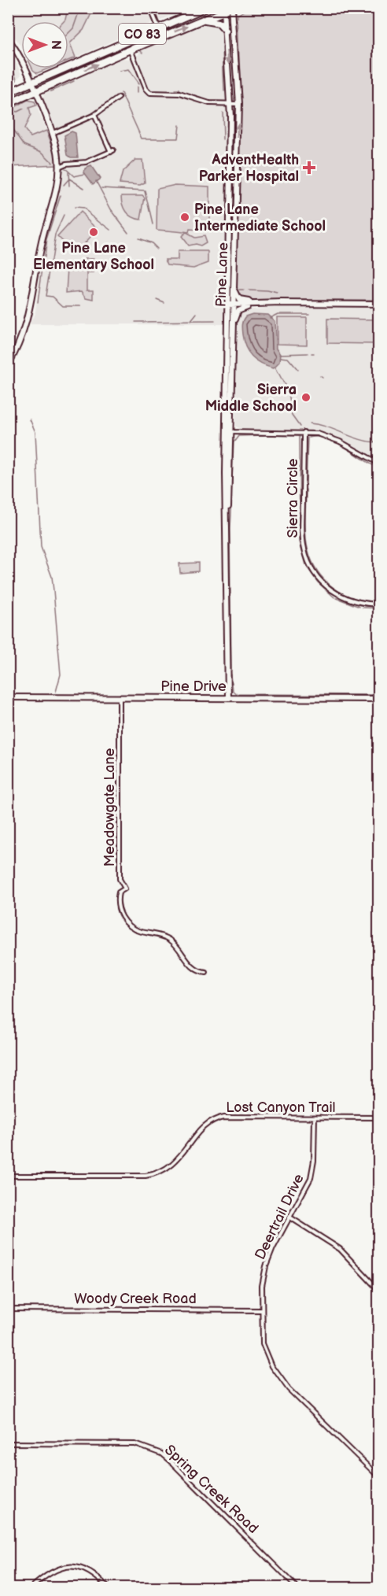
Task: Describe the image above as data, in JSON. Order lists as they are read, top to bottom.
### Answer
{
  "streets": {
    "highway": ["CO 83"],
    "main road": ["Pine Lane", "Pine Drive"],
    "street": [
      "Sierra Circle",
      "Meadowgate Lane",
      "Lost Canyon Trail",
      "Deertrail Drive",
      "Woody Creek Road",
      "Spring Creek Road"
    ]
  },
  "crossings": [
    ["CO 83", "Pine Lane"],
    ["Pine Lane", "Pine Drive"],
    ["Pine Drive", "Meadowgate Lane"],
    ["Lost Canyon Trail", "Deertrail Drive"],
    ["Deertrail Drive", "Woody Creek Road"]
  ],
  "places": {
    "health": ["AdventHealth Parker Hospital"],
    "other": ["Pine Lane Intermediate School", "Pine Lane Elementary School", "Sierra Middle School"]
  },
  "north": "right"
}
